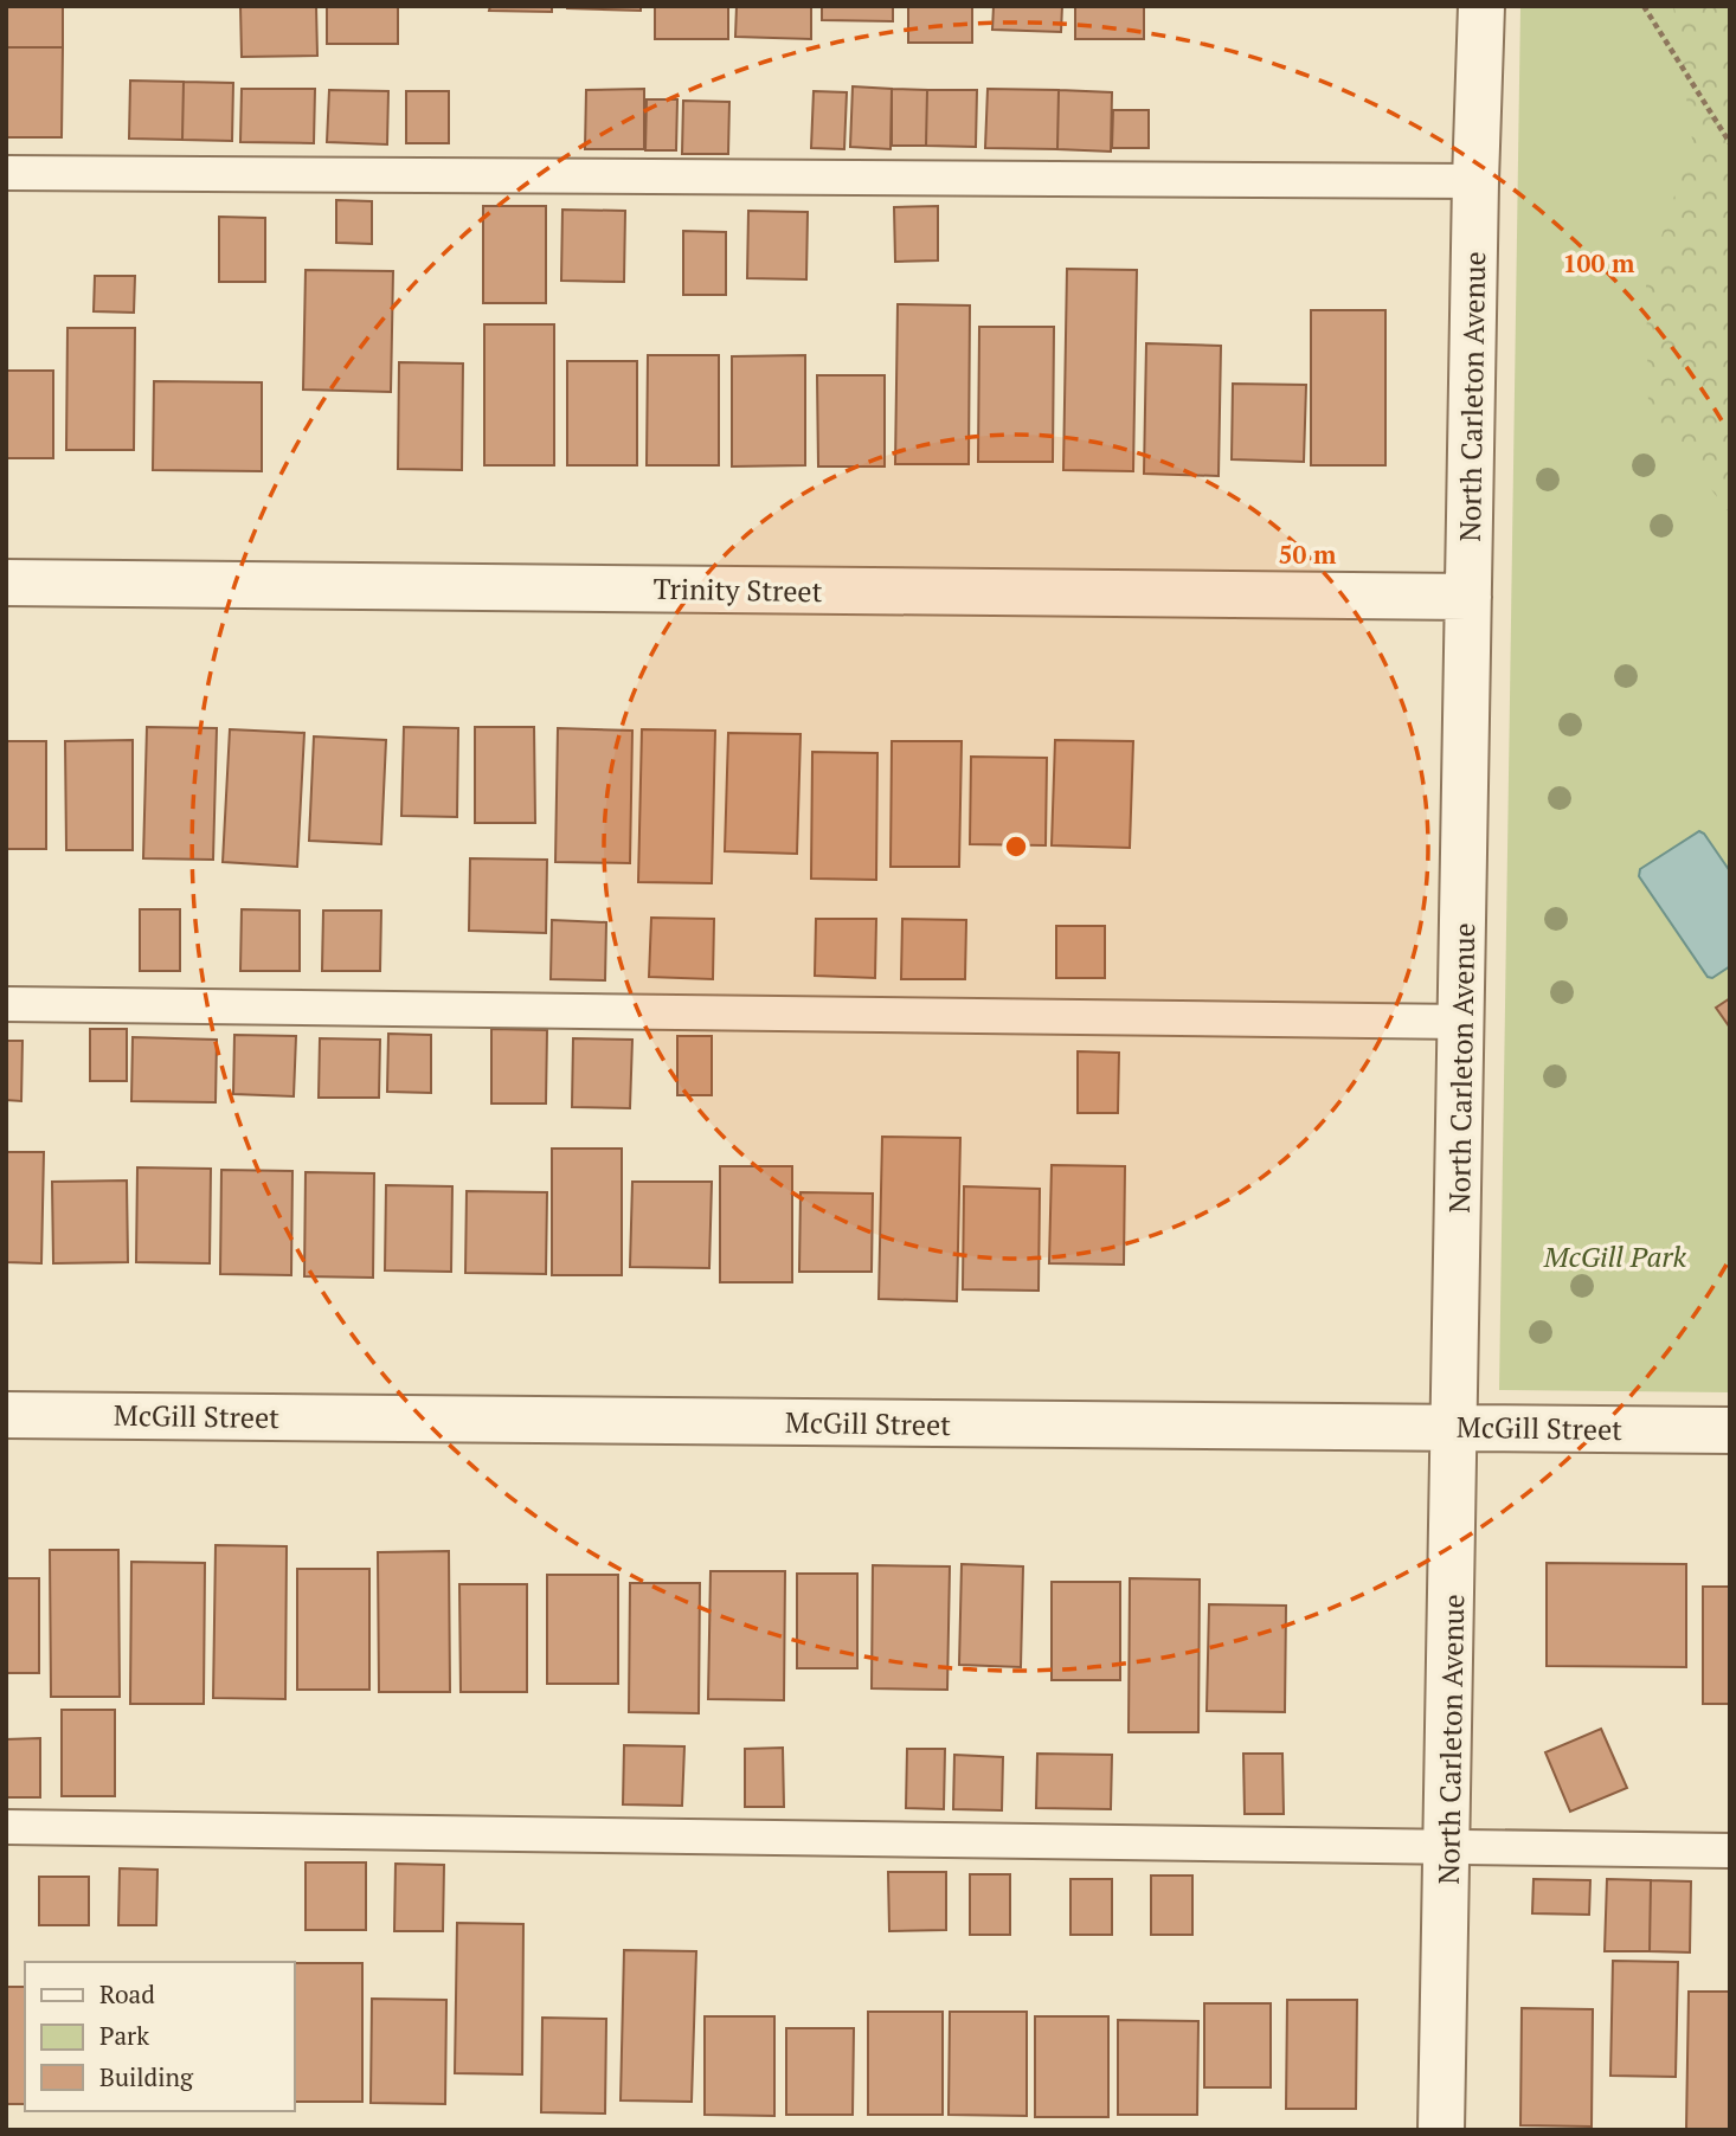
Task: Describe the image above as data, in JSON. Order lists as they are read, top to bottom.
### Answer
{
  "streets": {
    "street": ["North Carleton Avenue", "Trinity Street", "McGill Street"]
  },
  "crossings": [
    ["North Carleton Avenue", "Trinity Street"],
    ["North Carleton Avenue", "McGill Street"]
  ],
  "parks": ["McGill Park"],
  "legend": ["Road", "Park", "Building"],
  "rings": ["100 m", "50 m"]
}
